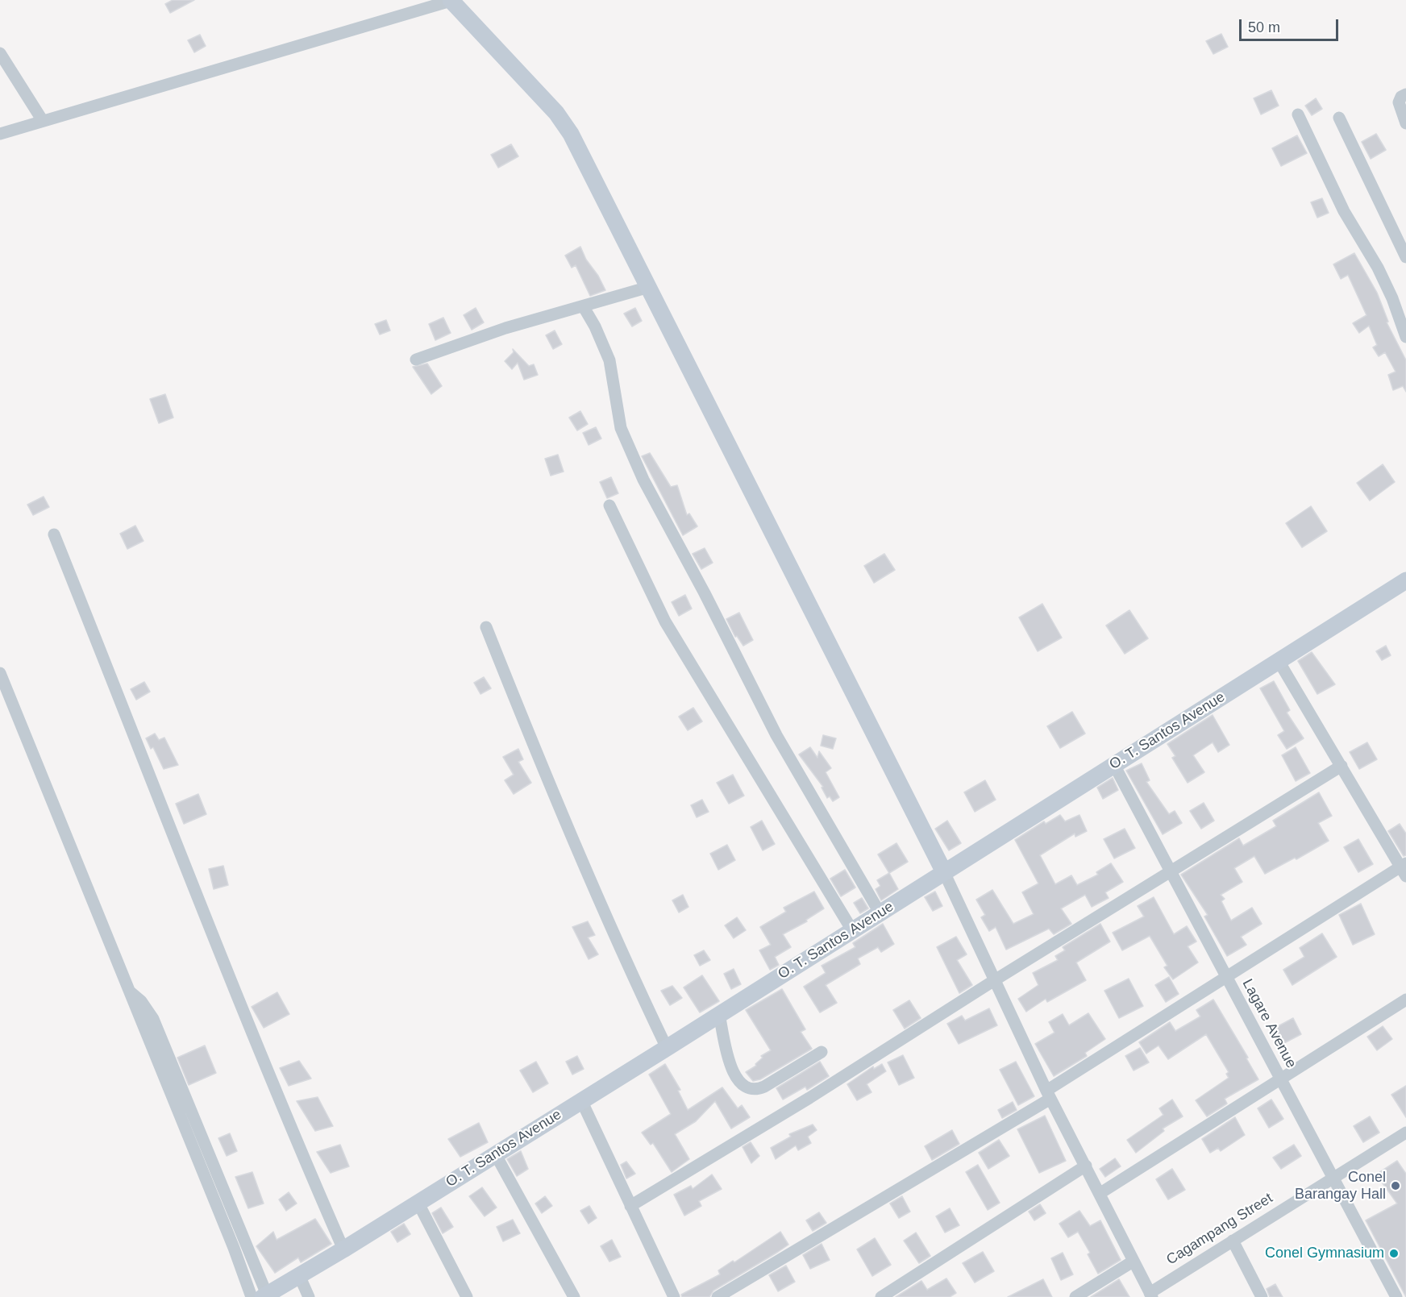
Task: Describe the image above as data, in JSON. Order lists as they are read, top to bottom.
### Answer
{
  "streets": {
    "street": ["O. T. Santos Avenue", "Lagare Avenue", "Cagampang Street"]
  },
  "crossings": [
    ["O. T. Santos Avenue", "Lagare Avenue"],
    ["Lagare Avenue", "Cagampang Street"]
  ],
  "places": ["Conel Barangay Hall", "Conel Gymnasium"],
  "scale_bar": "50 m"
}
